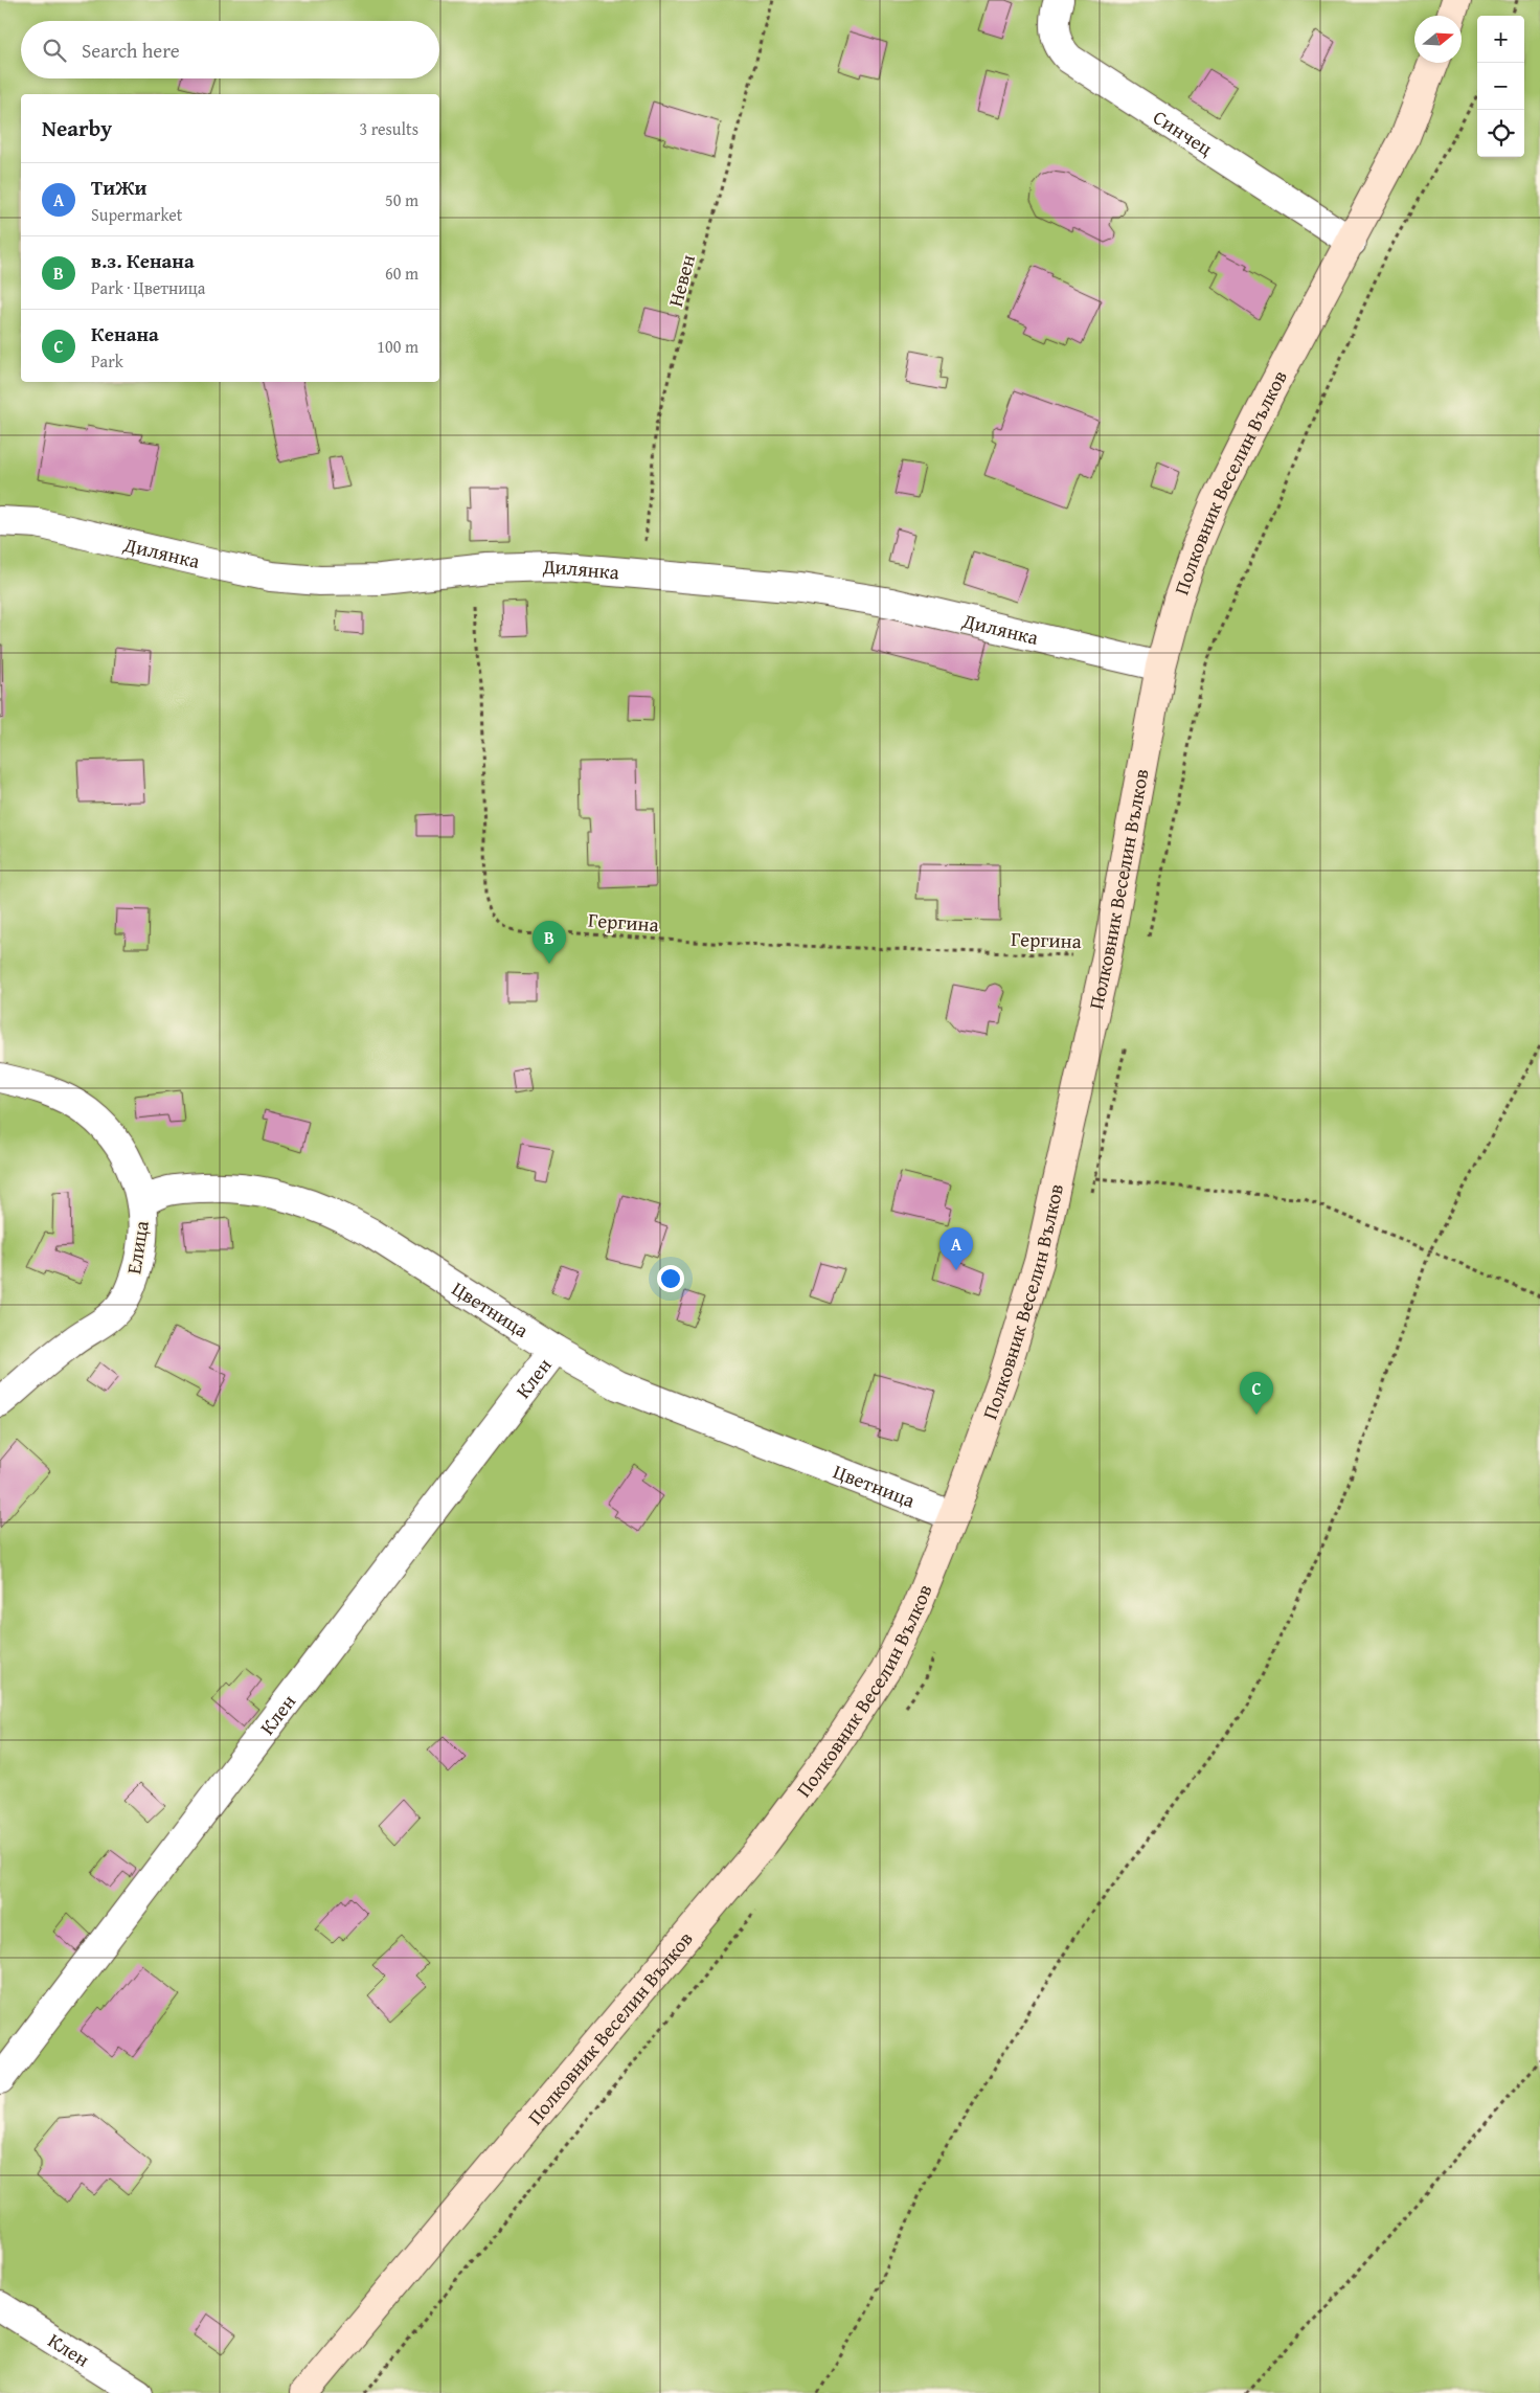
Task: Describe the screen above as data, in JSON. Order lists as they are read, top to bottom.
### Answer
{
  "streets": {
    "main road": ["Полковник Веселин Вълков"],
    "street": [
      "Синчец",
      "Дилянка",
      "Елица",
      "Цветница",
      "Клен"
    ],
    "path": ["Невен", "Гергина"]
  },
  "crossings": [
    ["Синчец", "Полковник Веселин Вълков"],
    ["Невен", "Дилянка"],
    ["Полковник Веселин Вълков", "Дилянка"],
    ["Полковник Веселин Вълков", "Гергина"],
    ["Полковник Веселин Вълков", "Цветница"],
    ["Дилянка", "Гергина"],
    ["Елица", "Цветница"],
    ["Цветница", "Клен"]
  ],
  "north": "right",
  "page": {
    "map_buttons": ["+", "−"],
    "search": "Search here",
    "heading": ["Nearby", "3 results"],
    "list": [
      {
        "mark": "A",
        "name": "ТиЖи",
        "note": "Supermarket",
        "value": "50 m"
      },
      {
        "mark": "B",
        "name": "в.з. Кенана",
        "note": "Park · Цветница",
        "value": "60 m"
      },
      {
        "mark": "C",
        "name": "Кенана",
        "note": "Park",
        "value": "100 m"
      }
    ],
    "pins": ["B", "A", "C"]
  }
}
